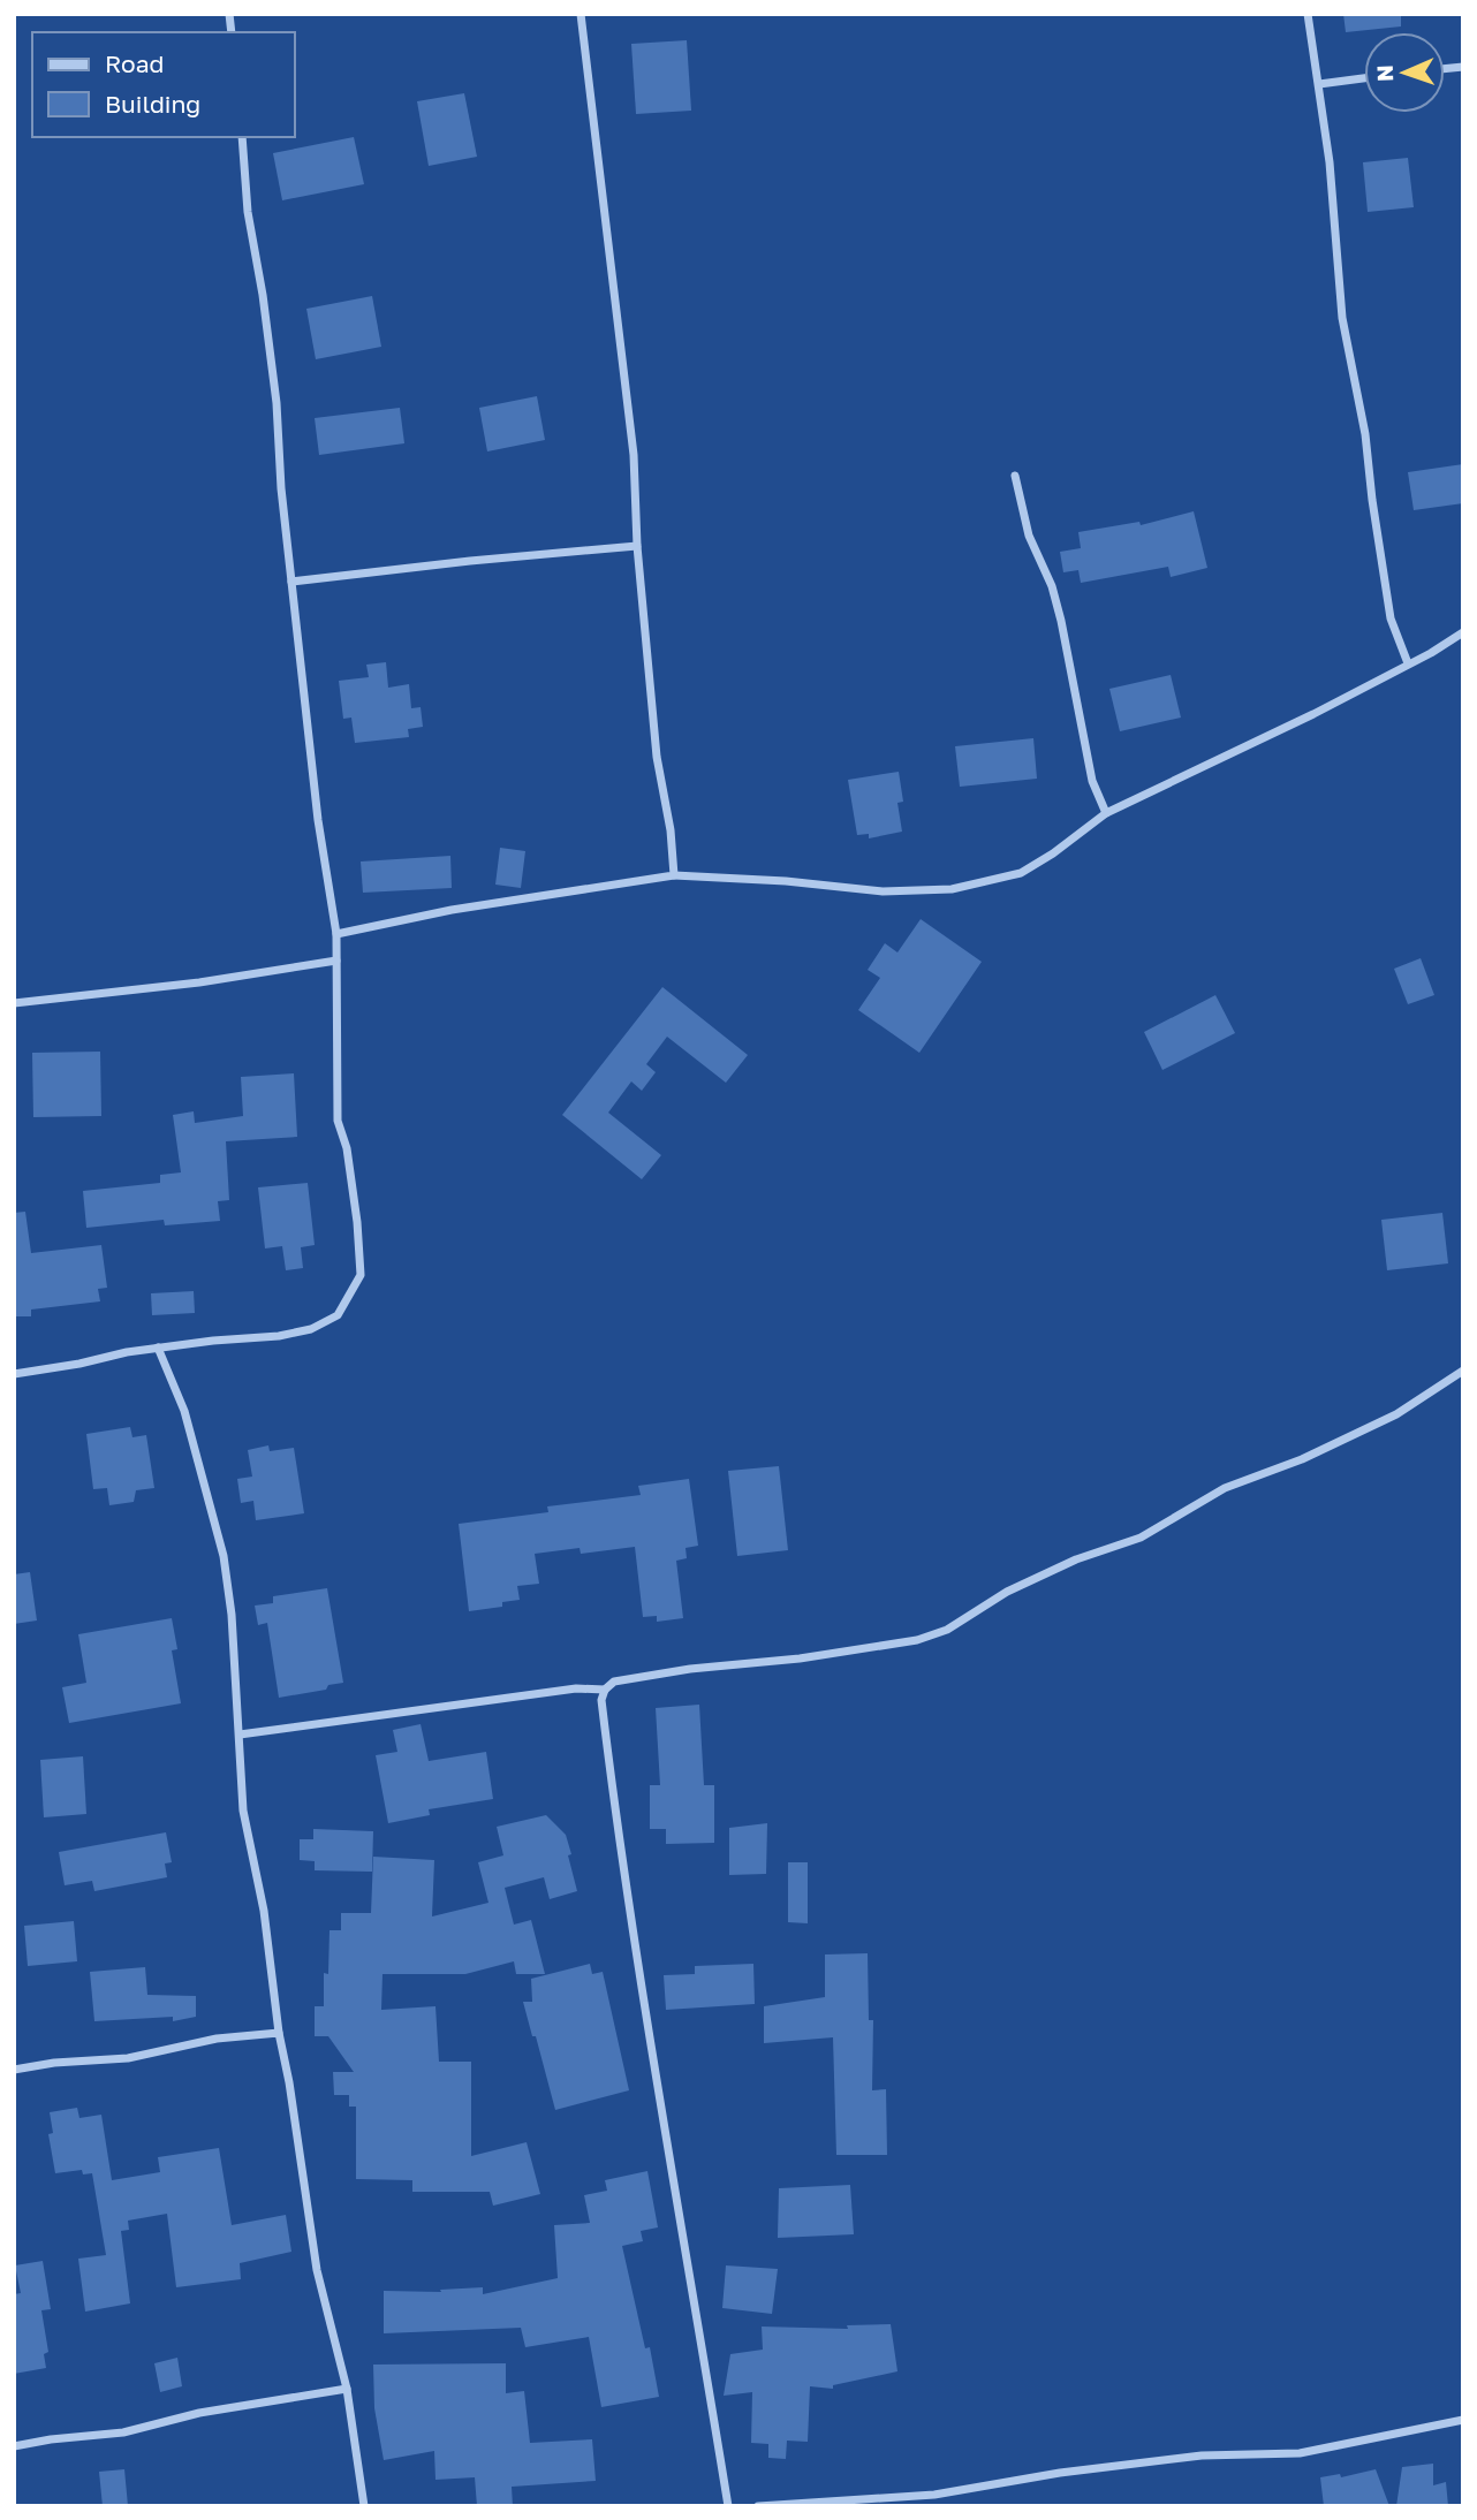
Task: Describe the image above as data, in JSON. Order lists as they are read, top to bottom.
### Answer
{
  "legend": ["Road", "Building"],
  "north": "left"
}
